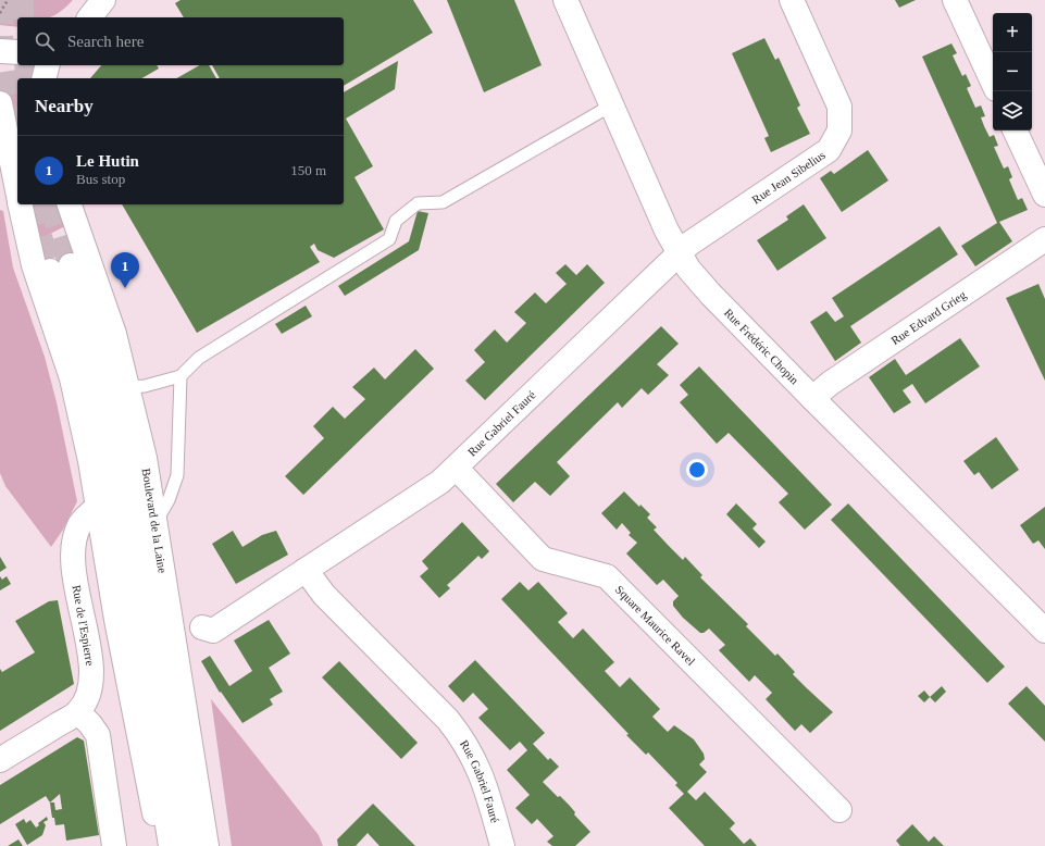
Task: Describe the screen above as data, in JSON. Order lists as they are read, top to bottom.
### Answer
{
  "streets": {
    "street": [
      "Rue Jean Sibelius",
      "Rue Edvard Grieg",
      "Rue Frédéric Chopin",
      "Rue Gabriel Fauré",
      "Boulevard de la Laine",
      "Rue de l'Espierre",
      "Square Maurice Ravel"
    ]
  },
  "crossings": [
    ["Rue Jean Sibelius", "Rue Frédéric Chopin"],
    ["Rue Jean Sibelius", "Rue Gabriel Fauré"],
    ["Rue Edvard Grieg", "Rue Frédéric Chopin"],
    ["Rue Frédéric Chopin", "Rue Gabriel Fauré"],
    ["Rue Gabriel Fauré", "Square Maurice Ravel"]
  ],
  "page": {
    "map_buttons": ["+", "−"],
    "search": "Search here",
    "heading": "Nearby",
    "list": [
      {
        "mark": "1",
        "name": "Le Hutin",
        "note": "Bus stop",
        "value": "150 m"
      }
    ],
    "pins": "1"
  }
}
